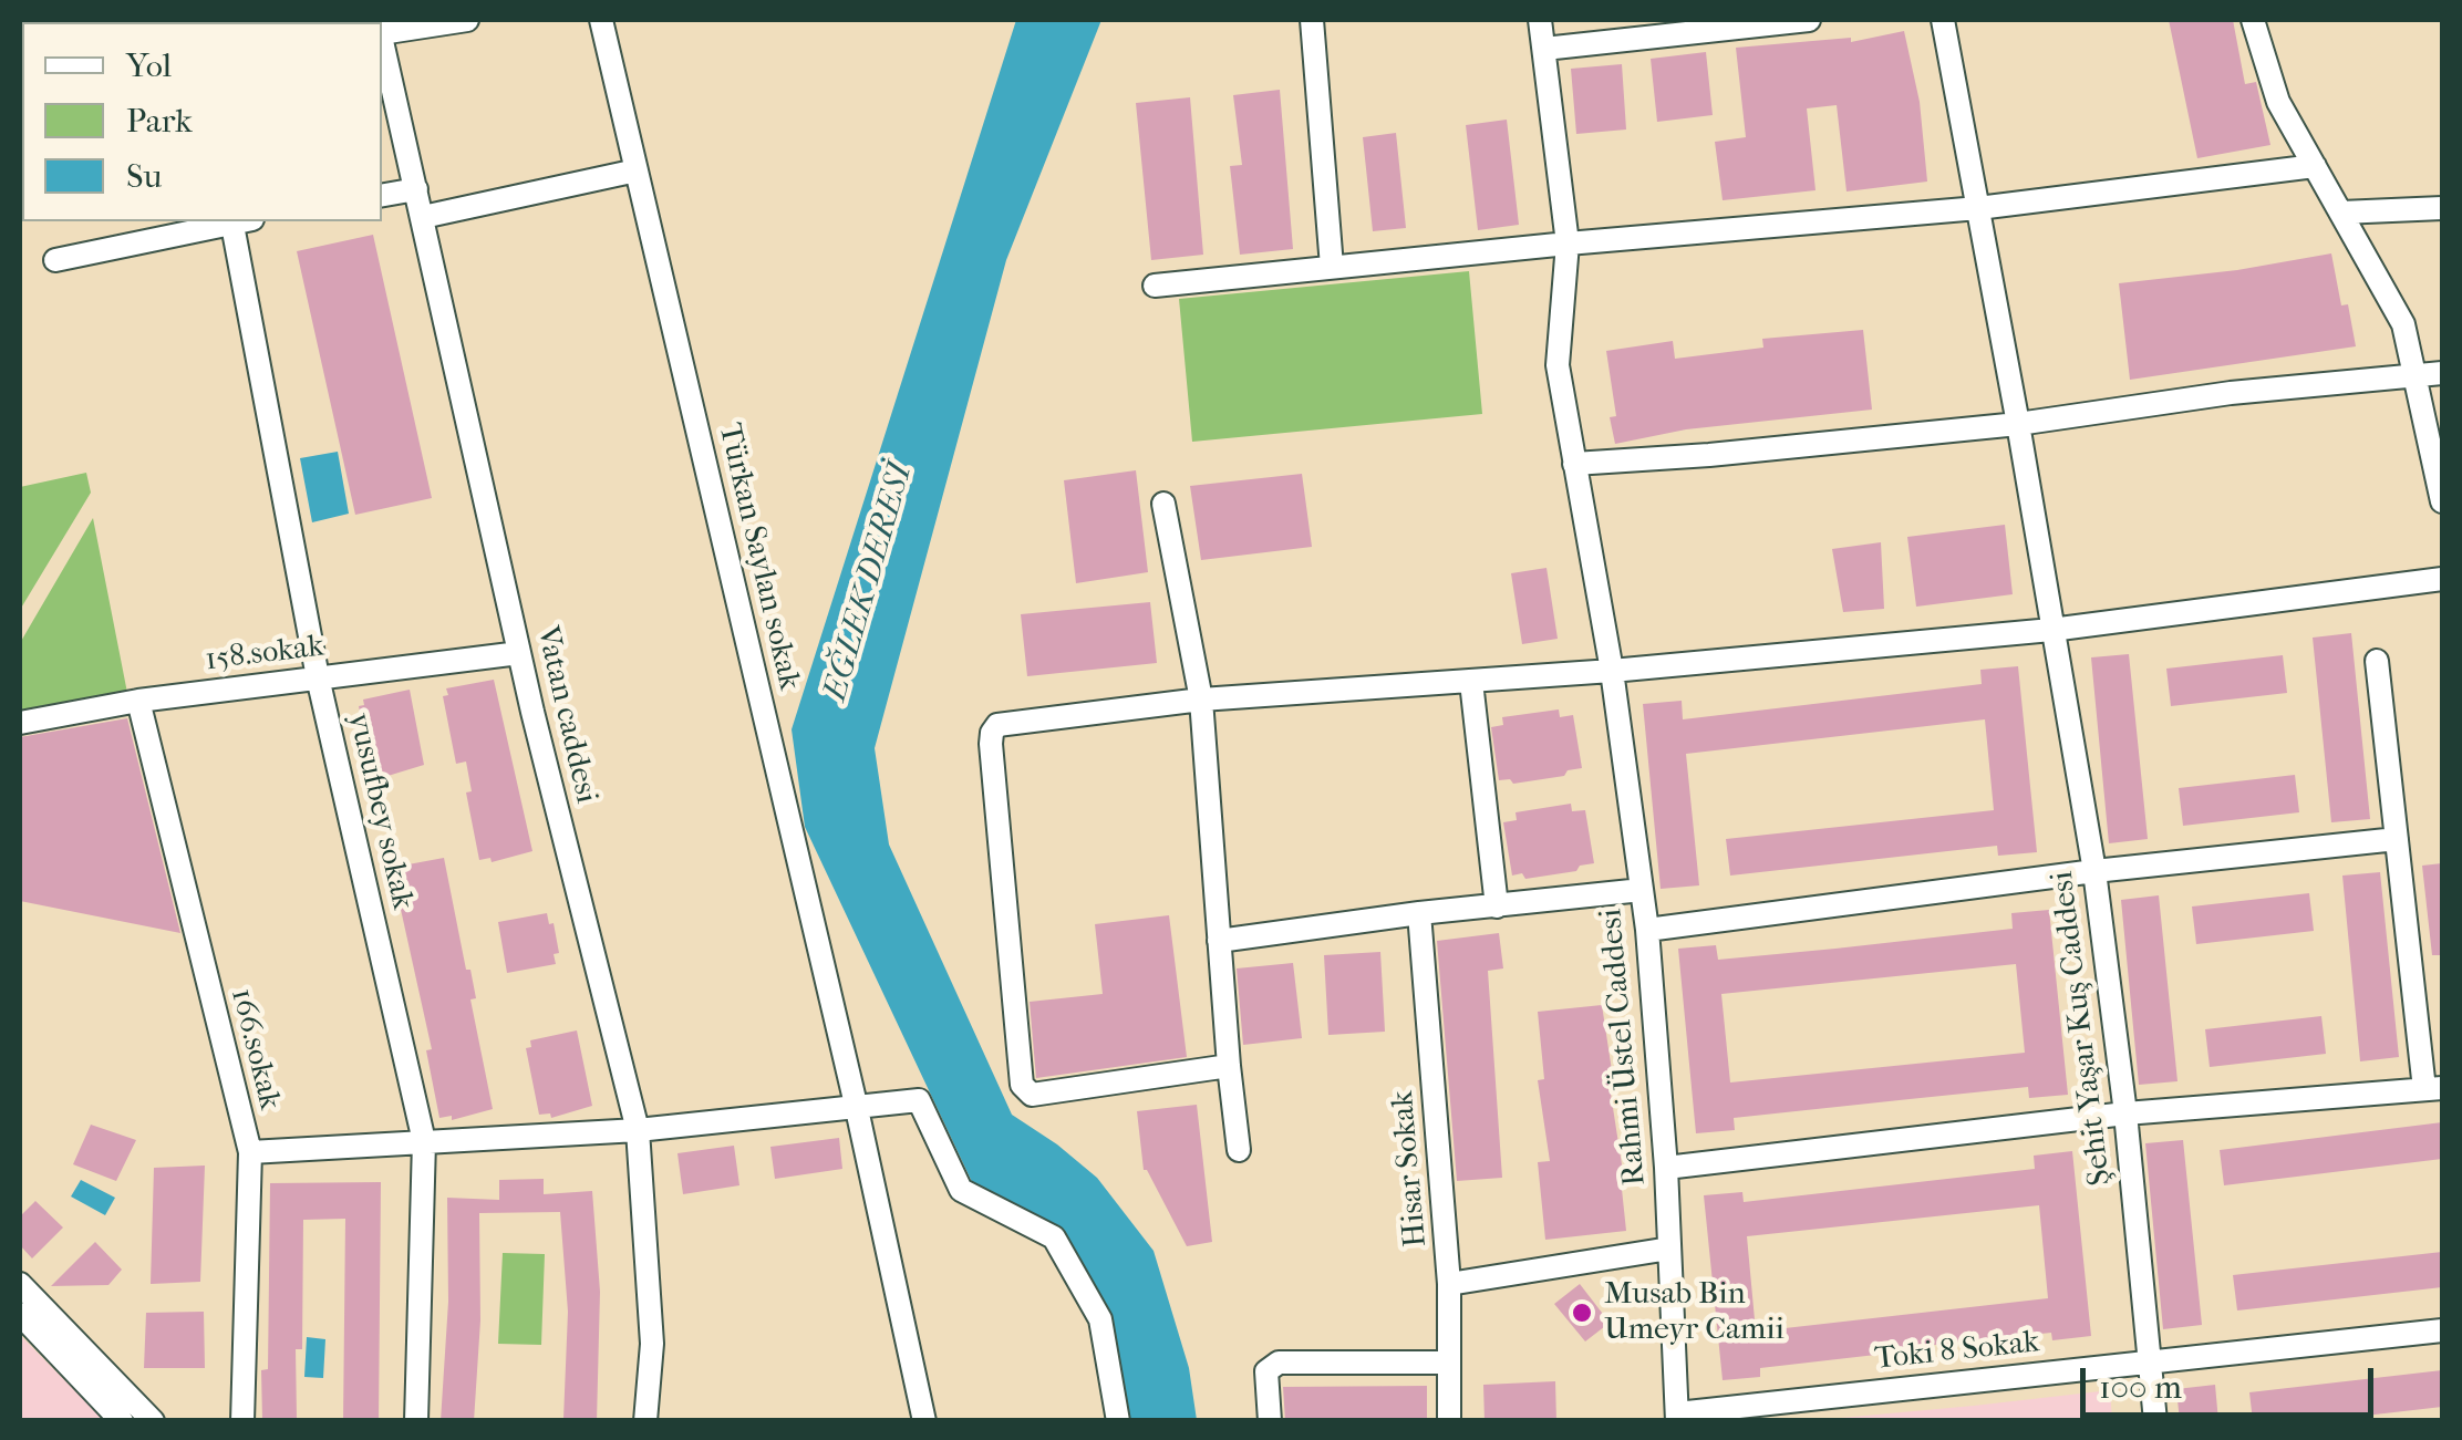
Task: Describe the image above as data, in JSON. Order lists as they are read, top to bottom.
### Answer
{
  "streets": {
    "street": [
      "Türkan Saylan sokak",
      "158.sokak",
      "Vatan caddesi",
      "yusufbey sokak",
      "Şehit Yaşar Kuş Caddesi",
      "Rahmi Üstel Caddesi",
      "166.sokak",
      "Hisar Sokak",
      "Toki 8 Sokak"
    ]
  },
  "crossings": [
    ["158.sokak", "Vatan caddesi"],
    ["158.sokak", "yusufbey sokak"],
    ["158.sokak", "166.sokak"],
    ["Şehit Yaşar Kuş Caddesi", "Toki 8 Sokak"],
    ["Rahmi Üstel Caddesi", "Toki 8 Sokak"]
  ],
  "water": ["EĞLEK DERESİ"],
  "places": ["Musab Bin Umeyr Camii"],
  "legend": ["Yol", "Park", "Su"],
  "scale_bar": "100 m"
}
